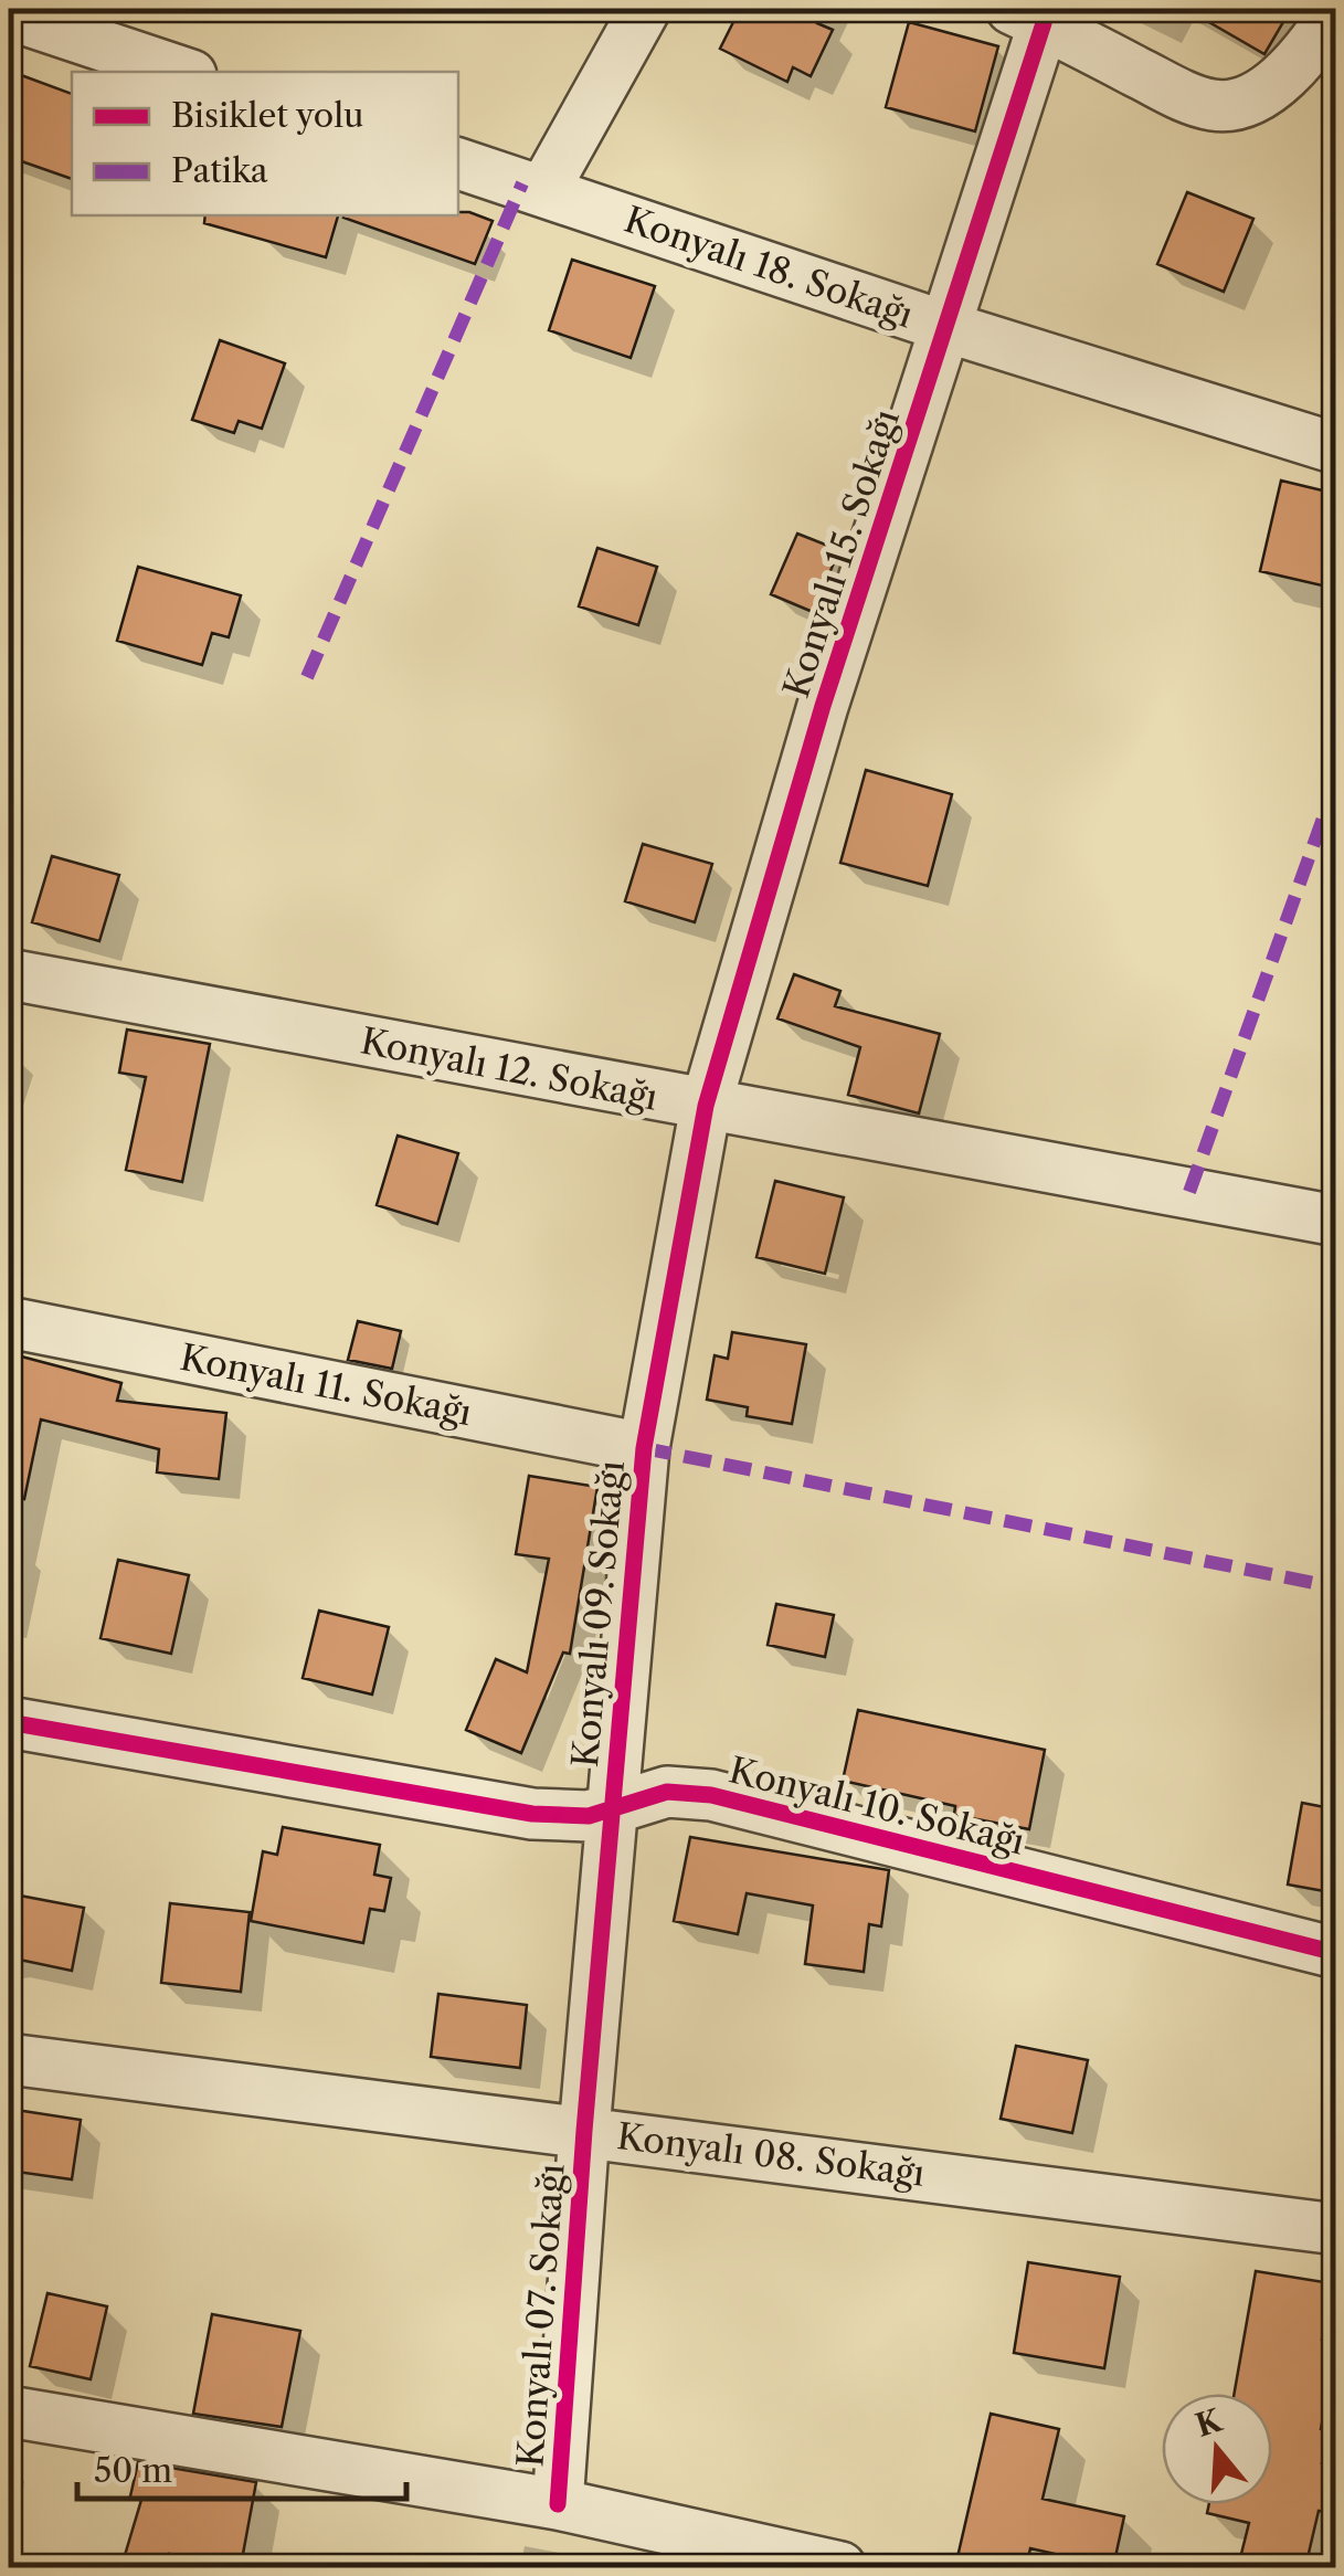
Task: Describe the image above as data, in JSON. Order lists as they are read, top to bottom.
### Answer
{
  "streets": {
    "street": [
      "Konyalı 18. Sokağı",
      "Konyalı 15. Sokağı",
      "Konyalı 12. Sokağı",
      "Konyalı 11. Sokağı",
      "Konyalı 09. Sokağı",
      "Konyalı 10. Sokağı",
      "Konyalı 08. Sokağı",
      "Konyalı 07. Sokağı"
    ]
  },
  "crossings": [
    ["Konyalı 18. Sokağı", "Konyalı 15. Sokağı"],
    ["Konyalı 15. Sokağı", "Konyalı 12. Sokağı"],
    ["Konyalı 15. Sokağı", "Konyalı 09. Sokağı"],
    ["Konyalı 12. Sokağı", "Konyalı 09. Sokağı"],
    ["Konyalı 11. Sokağı", "Konyalı 09. Sokağı"],
    ["Konyalı 09. Sokağı", "Konyalı 10. Sokağı"],
    ["Konyalı 09. Sokağı", "Konyalı 08. Sokağı"],
    ["Konyalı 09. Sokağı", "Konyalı 07. Sokağı"],
    ["Konyalı 08. Sokağı", "Konyalı 07. Sokağı"]
  ],
  "legend": ["Bisiklet yolu", "Patika"],
  "scale_bar": "50 m",
  "north": "top"
}
